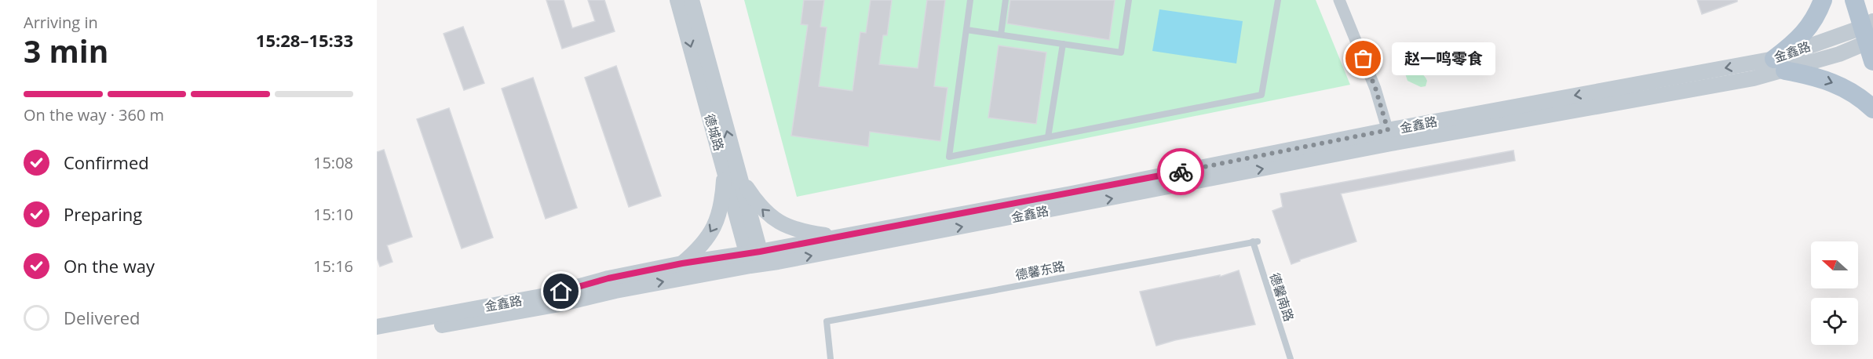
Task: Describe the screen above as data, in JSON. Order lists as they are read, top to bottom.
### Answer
{
  "streets": {
    "street": ["金鑫路", "德城路"],
    "lane": ["德馨东路", "德馨南路"]
  },
  "crossings": [
    ["金鑫路", "德城路"],
    ["德馨东路", "德馨南路"]
  ],
  "places": ["赵一鸣零食"],
  "north": "left",
  "page": {
    "heading": ["3 min", "Arriving in", "15:28–15:33"],
    "bubble": "赵一鸣零食",
    "bar": "On the way · 360 m",
    "list": [
      ["Confirmed", "15:08"],
      ["Preparing", "15:10"],
      ["On the way", "15:16"],
      "Delivered"
    ]
  }
}
